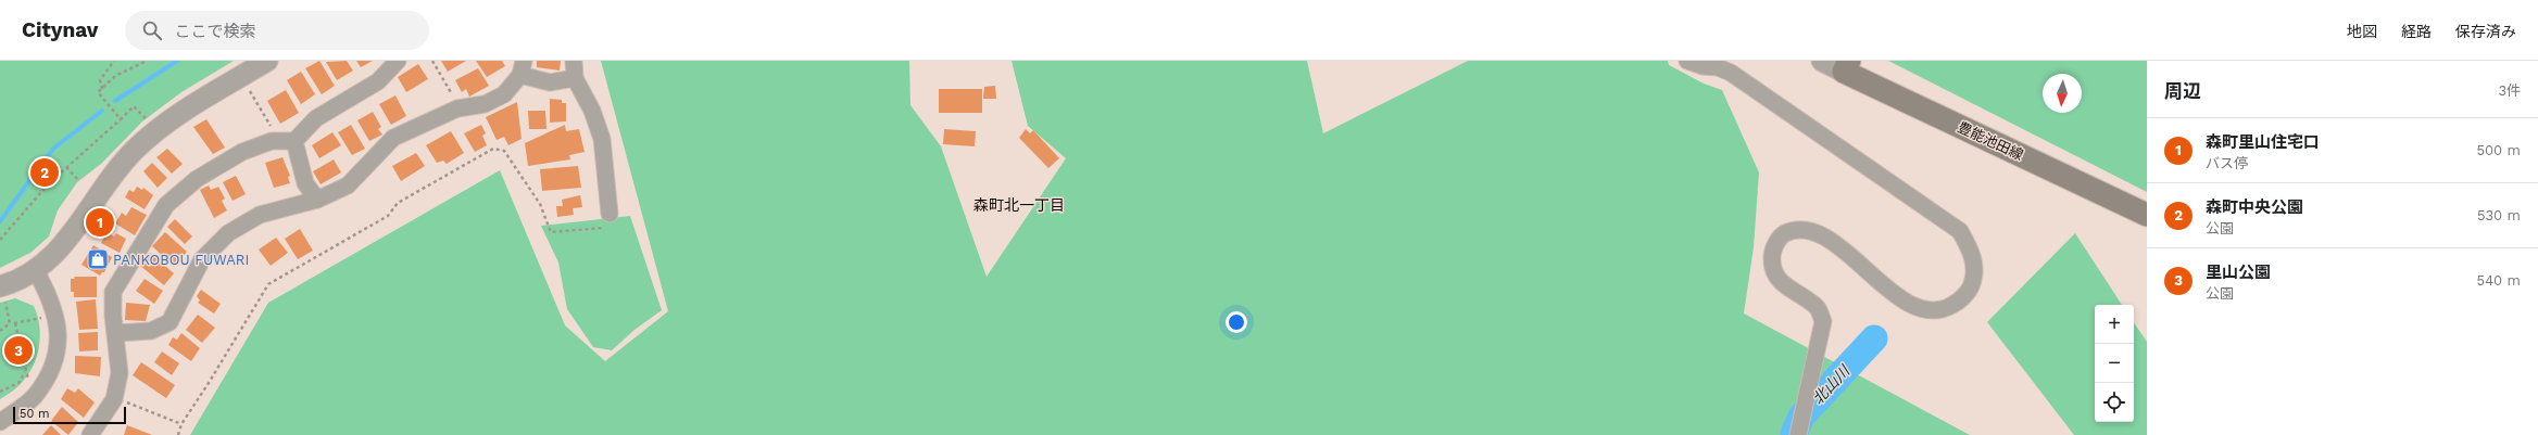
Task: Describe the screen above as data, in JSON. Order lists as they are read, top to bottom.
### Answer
{
  "streets": {
    "main road": ["豊能池田線"]
  },
  "districts": ["森町北一丁目"],
  "water": ["北山川"],
  "places": {
    "shop": ["PANKOBOU FUWARI"]
  },
  "scale_bar": "50 m",
  "north": "bottom",
  "page": {
    "header": "Citynav",
    "search": "ここで検索",
    "nav": ["地図", "経路", "保存済み"],
    "heading": ["周辺", "3件"],
    "list": [
      {
        "mark": "1",
        "name": "森町里山住宅口",
        "note": "バス停",
        "value": "500 m"
      },
      {
        "mark": "2",
        "name": "森町中央公園",
        "note": "公園",
        "value": "530 m"
      },
      {
        "mark": "3",
        "name": "里山公園",
        "note": "公園",
        "value": "540 m"
      }
    ],
    "pins": ["2", "1", "3"],
    "map_buttons": ["+", "−"],
    "scale": "50 m"
  }
}
